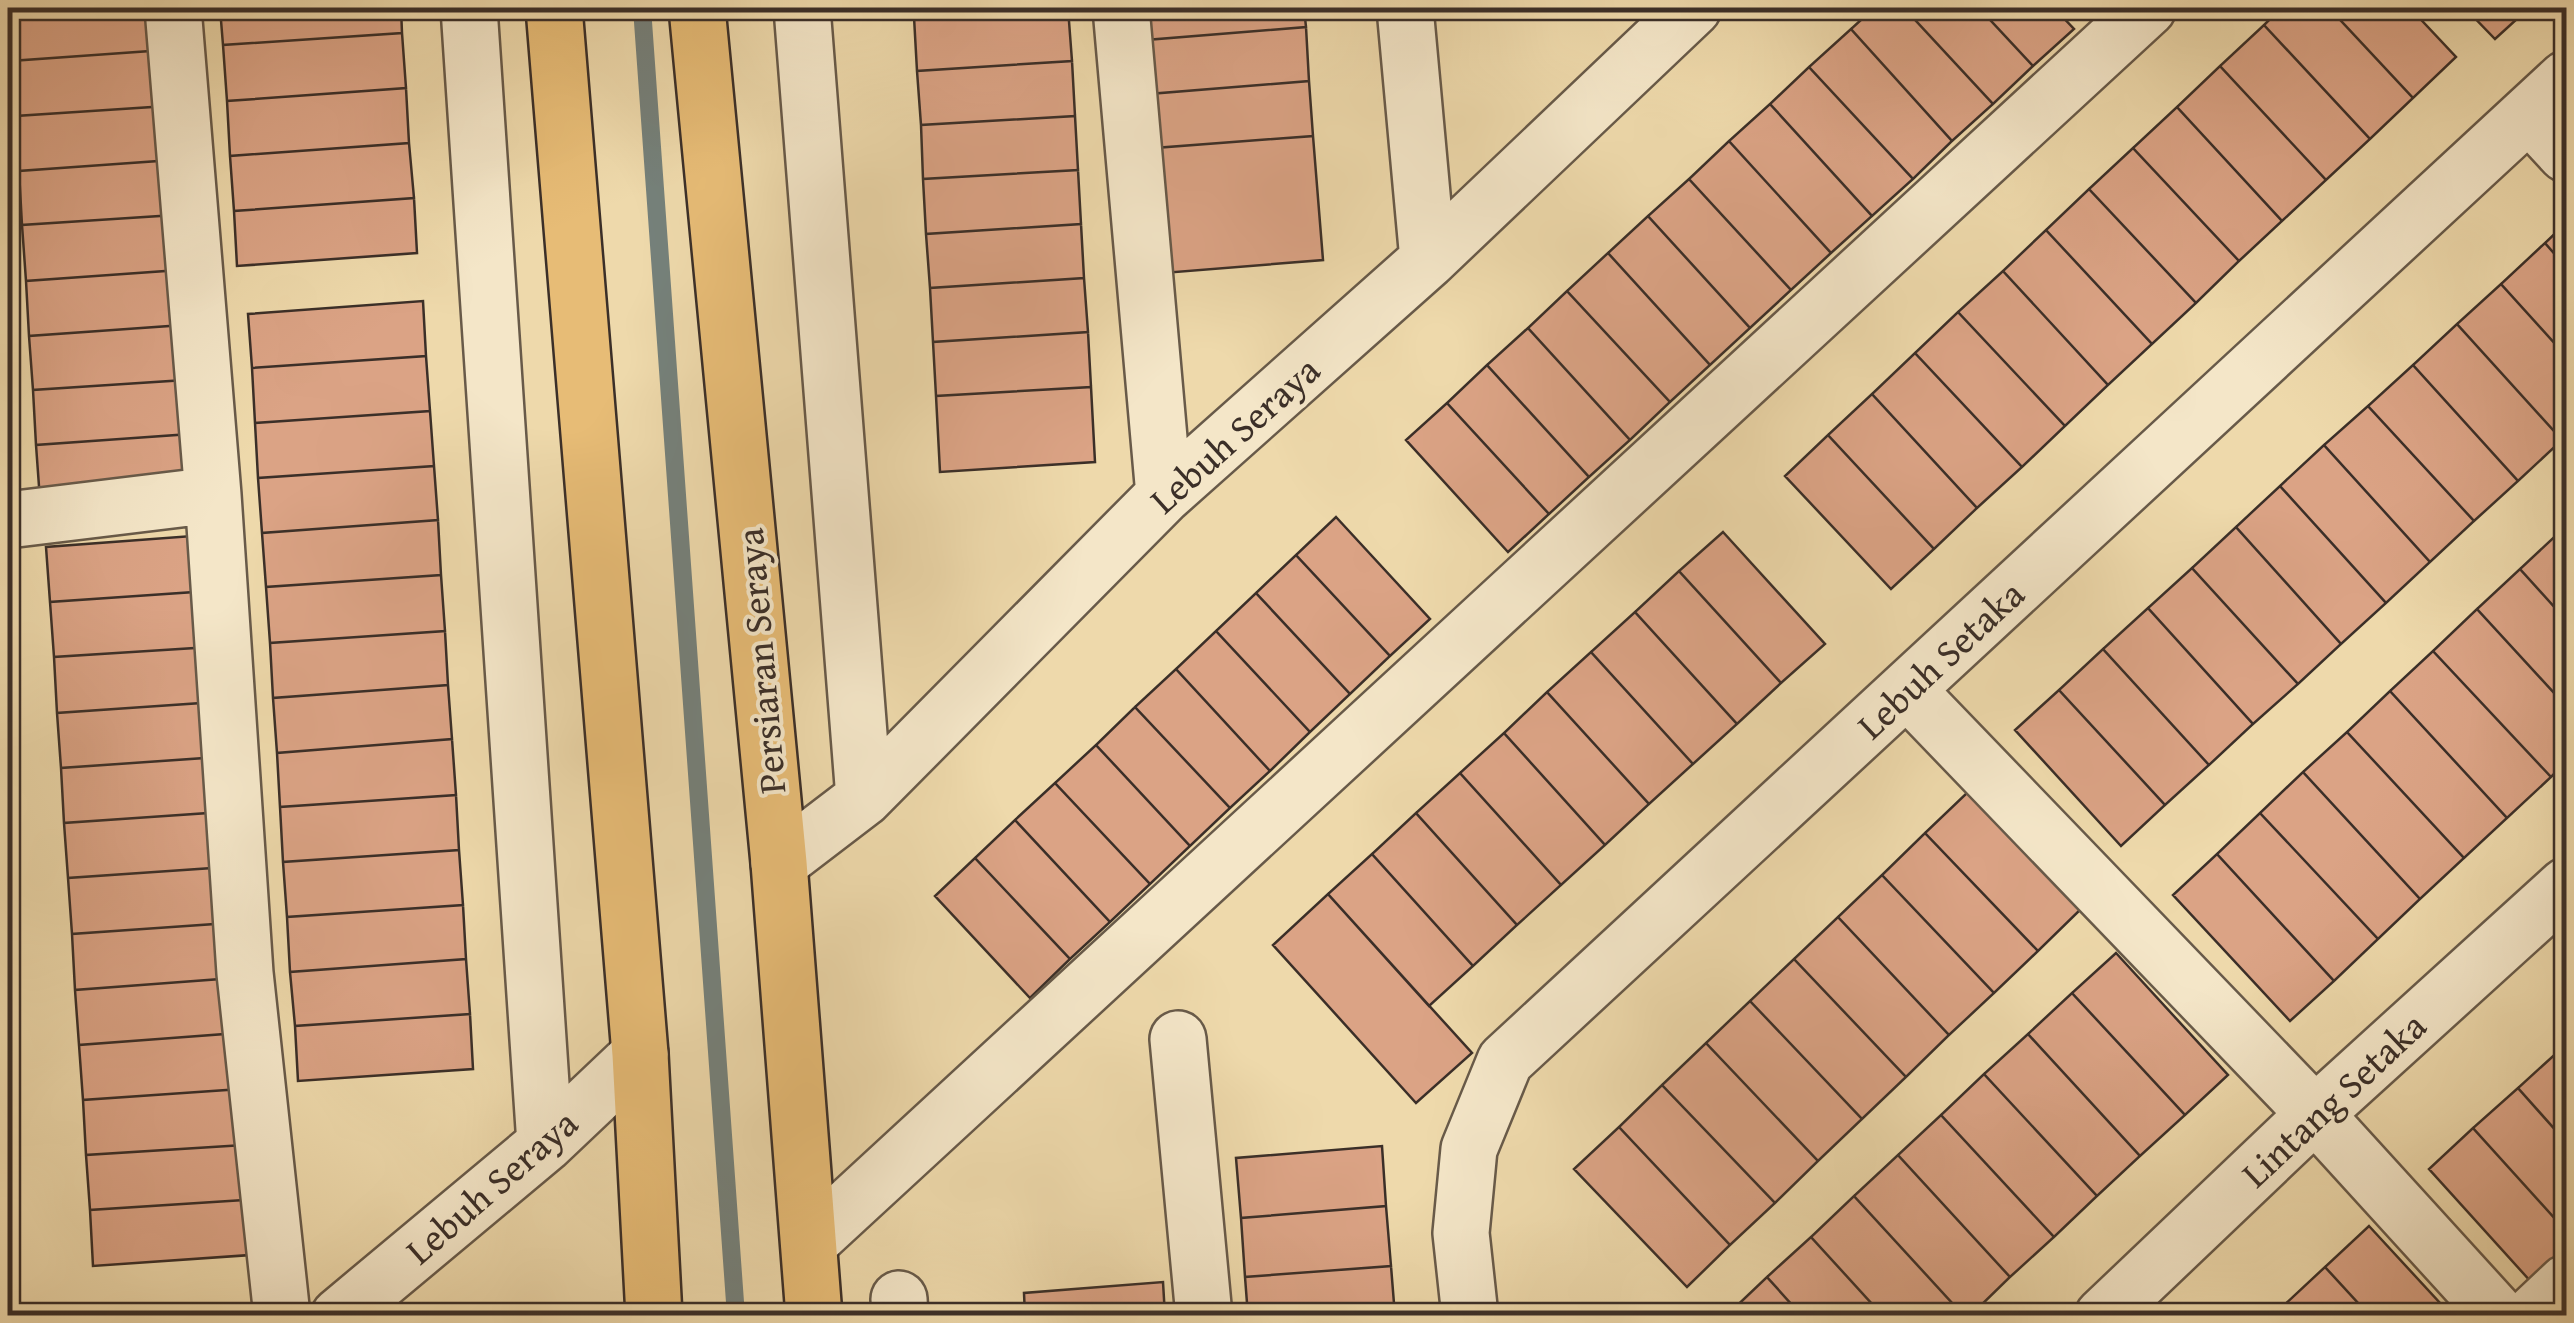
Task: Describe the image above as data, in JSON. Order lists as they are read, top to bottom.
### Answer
{
  "streets": {
    "main road": ["Persiaran Seraya"],
    "street": ["Lebuh Seraya", "Lebuh Setaka", "Lintang Setaka"]
  },
  "crossings": [
    ["Lebuh Seraya", "Persiaran Seraya"]
  ]
}
